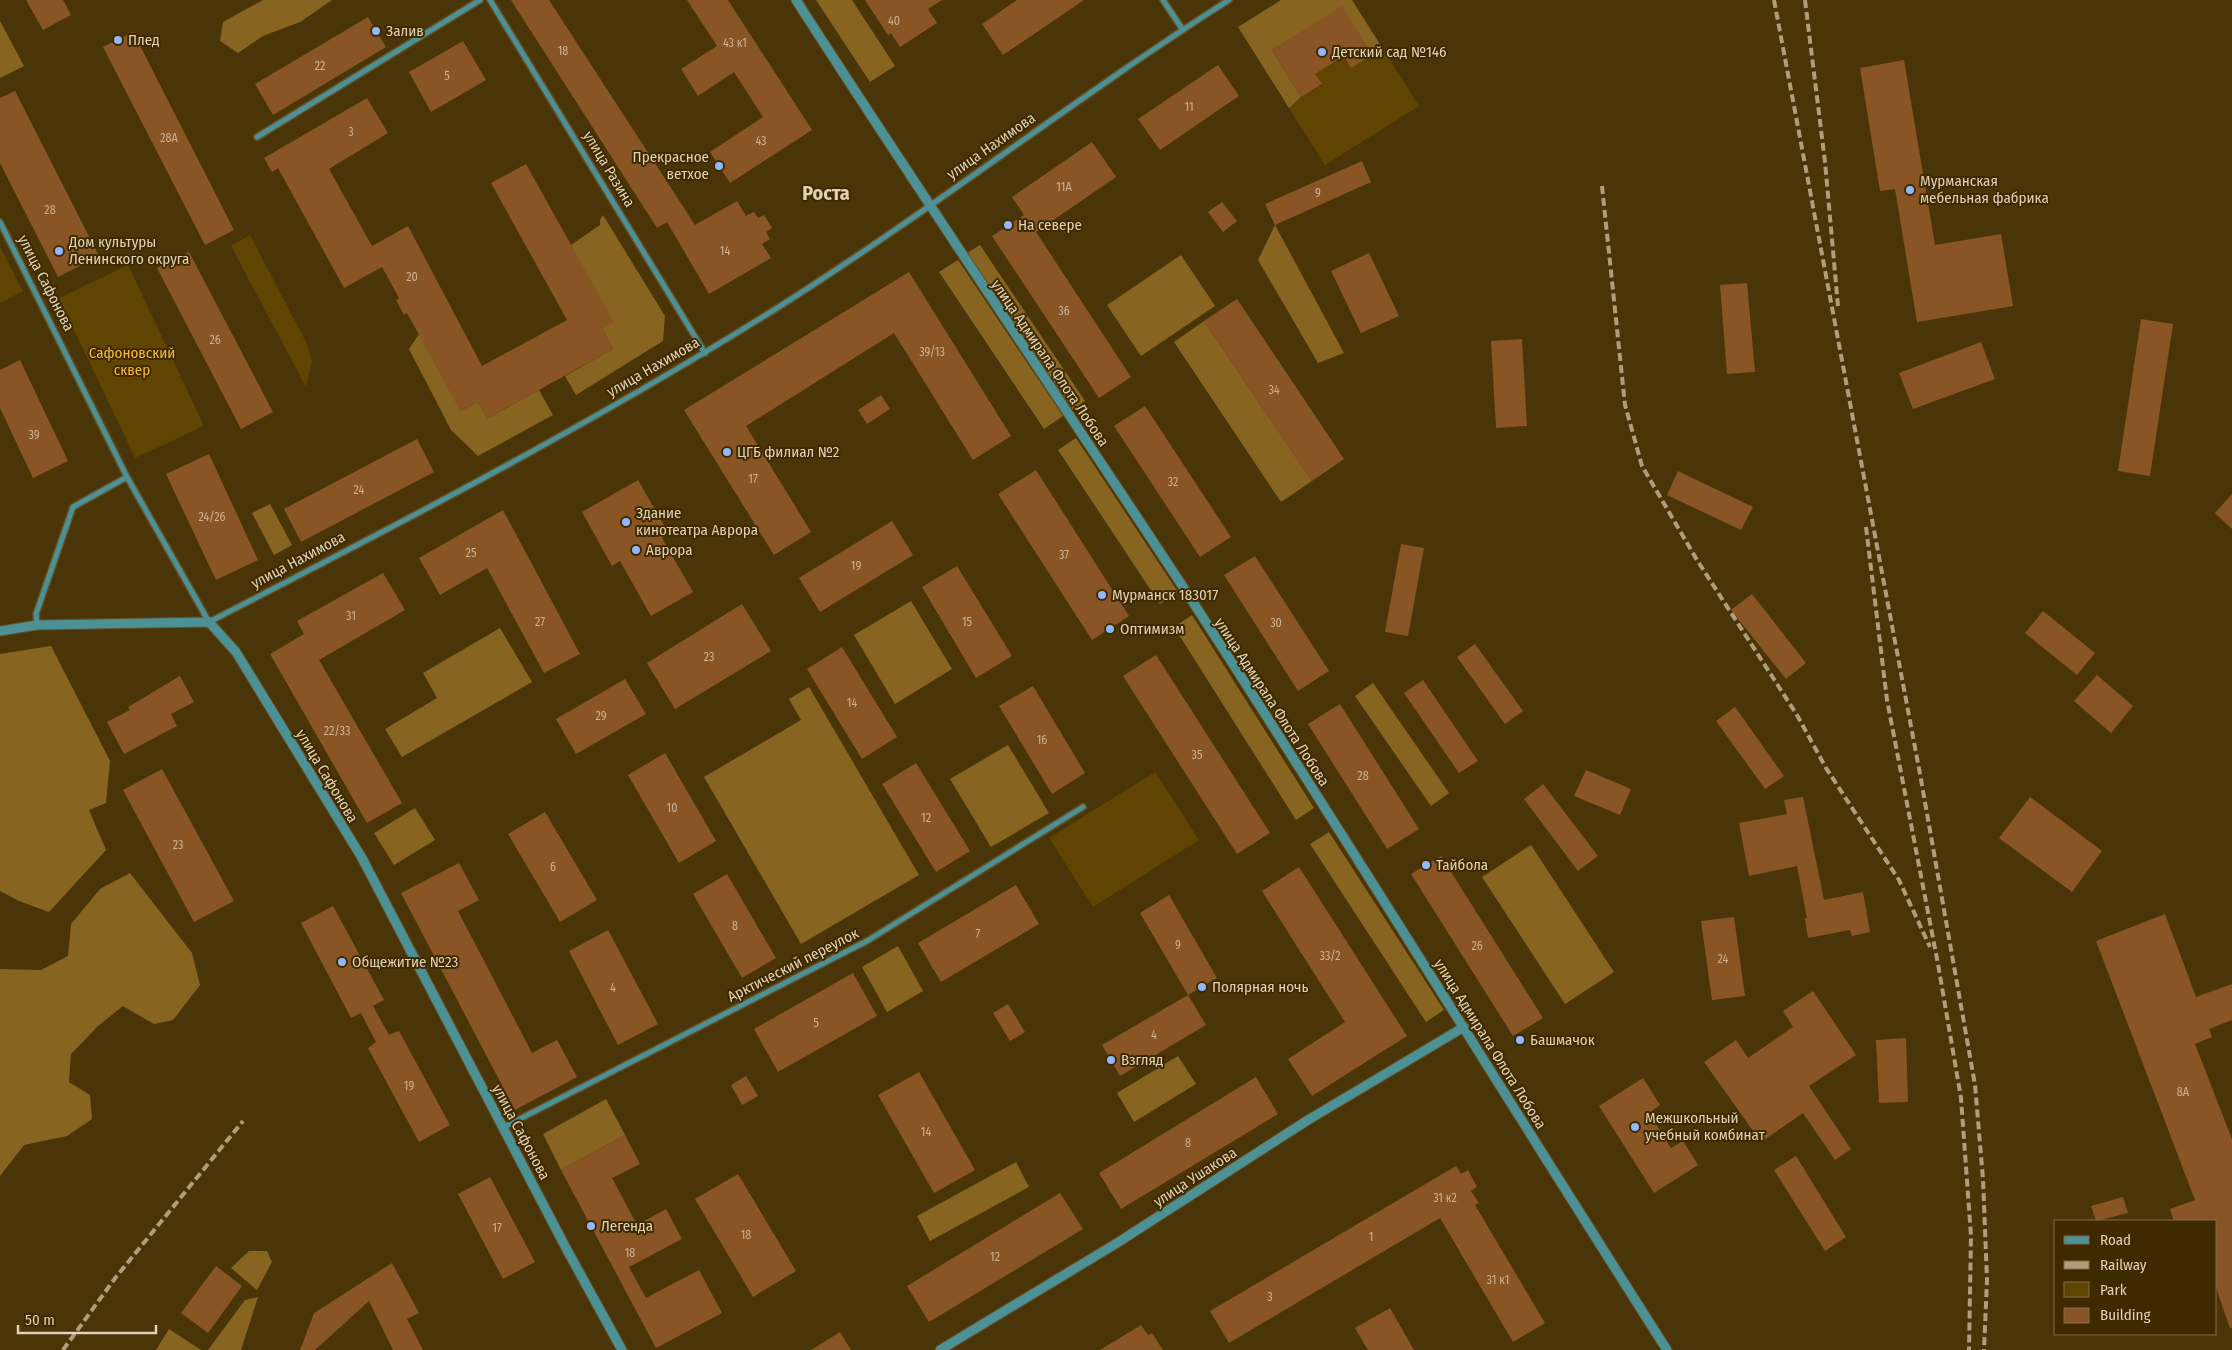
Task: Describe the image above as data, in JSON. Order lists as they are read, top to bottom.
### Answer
{
  "streets": {
    "street": [
      "улица Нахимова",
      "улица Разина",
      "улица Сафонова",
      "улица Адмирала Флота Лобова",
      "Арктический переулок",
      "улица Ушакова"
    ]
  },
  "crossings": [
    ["улица Нахимова", "улица Разина"],
    ["улица Нахимова", "улица Сафонова"],
    ["улица Нахимова", "улица Адмирала Флота Лобова"],
    ["улица Сафонова", "Арктический переулок"],
    ["улица Адмирала Флота Лобова", "улица Ушакова"]
  ],
  "districts": ["Роста"],
  "parks": ["Сафоновский сквер"],
  "places": [
    "Залив",
    "Плед",
    "Детский сад №146",
    "Прекрасное ветхое",
    "Мурманская мебельная фабрика",
    "На севере",
    "Дом культуры Ленинского округа",
    "ЦГБ филиал №2",
    "Здание кинотеатра Аврора",
    "Аврора",
    "Мурманск 183017",
    "Оптимизм",
    "Тайбола",
    "Общежитие №23",
    "Полярная ночь",
    "Башмачок",
    "Взгляд",
    "Межшкольный учебный комбинат",
    "Легенда"
  ],
  "house_numbers": [
    "40",
    "43 к1",
    "18",
    "22",
    "5",
    "11",
    "3",
    "28А",
    "43",
    "11А",
    "9",
    "28",
    "14",
    "20",
    "36",
    "26",
    "39/13",
    "34",
    "39",
    "17",
    "32",
    "24",
    "24/26",
    "25",
    "37",
    "19",
    "31",
    "27",
    "15",
    "30",
    "23",
    "14",
    "29",
    "22/33",
    "16",
    "35",
    "28",
    "10",
    "12",
    "23",
    "6",
    "8",
    "7",
    "9",
    "26",
    "33/2",
    "24",
    "4",
    "5",
    "4",
    "19",
    "8А",
    "14",
    "8",
    "31 к2",
    "17",
    "18",
    "1",
    "18",
    "12",
    "31 к1",
    "3"
  ],
  "legend": [
    "Road",
    "Railway",
    "Park",
    "Building"
  ],
  "scale_bar": "50 m"
}
